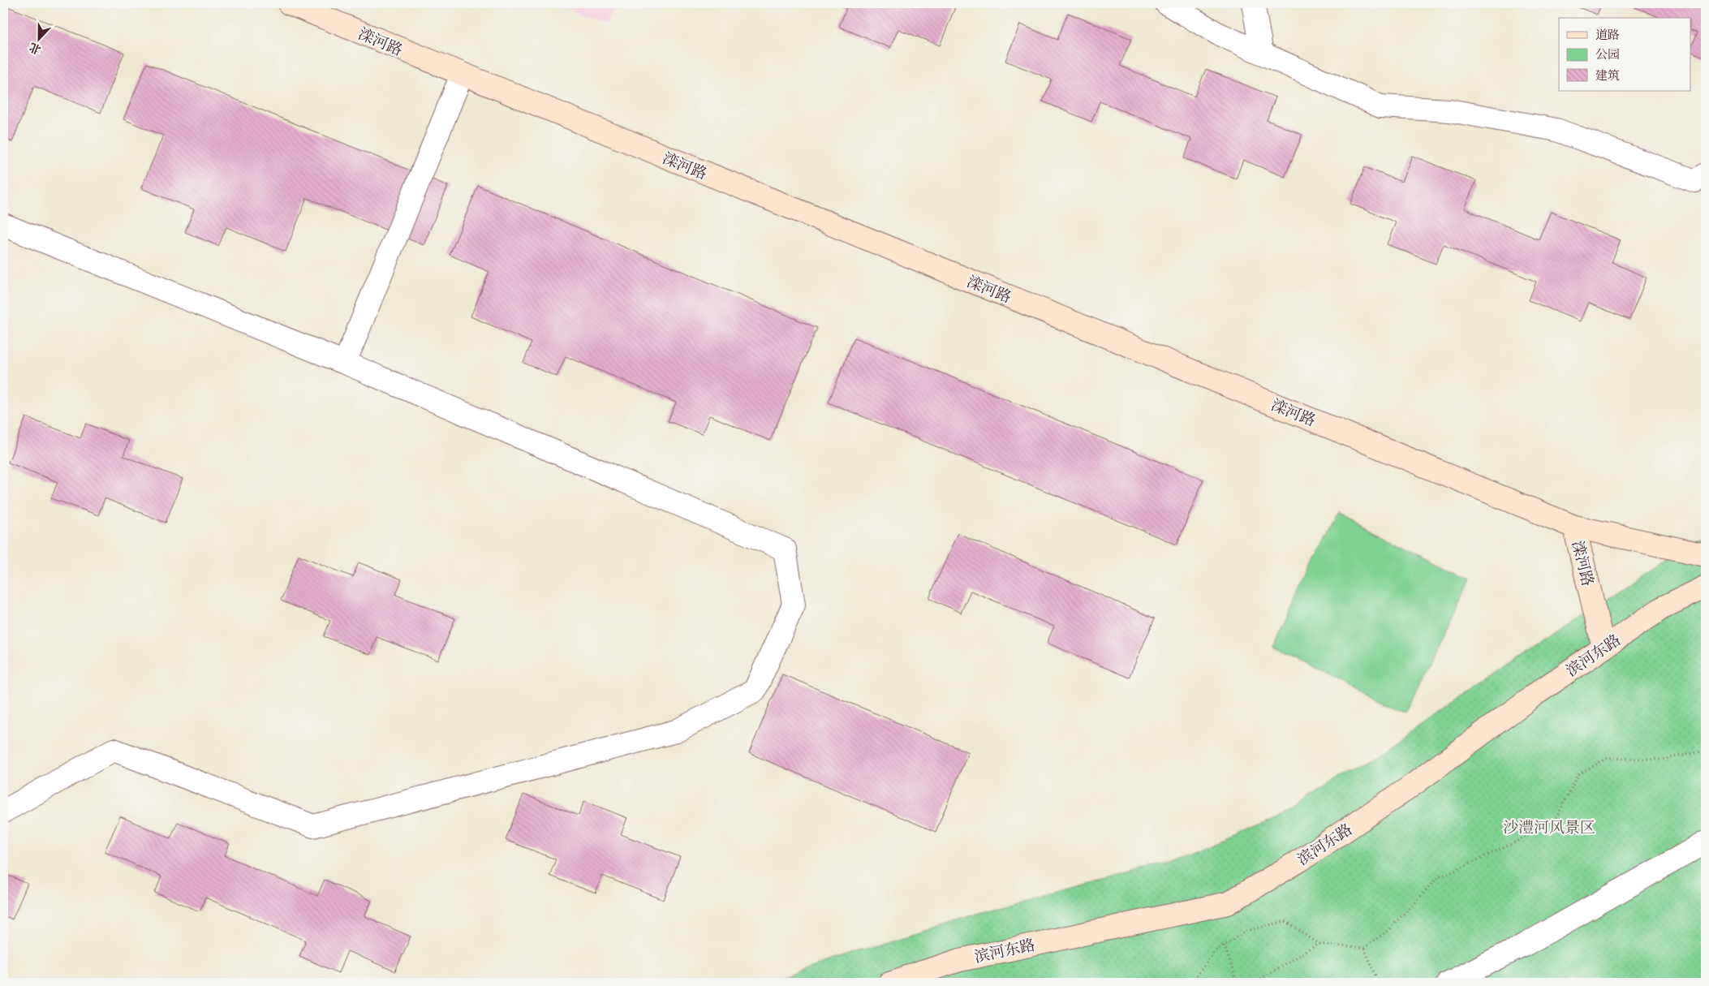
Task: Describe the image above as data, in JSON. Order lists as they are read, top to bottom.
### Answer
{
  "streets": {
    "street": ["滦河路", "滨河东路"]
  },
  "crossings": [
    ["滦河路", "滨河东路"]
  ],
  "parks": ["沙澧河风景区"],
  "legend": ["道路", "公园", "建筑"],
  "north": "bottom"
}
